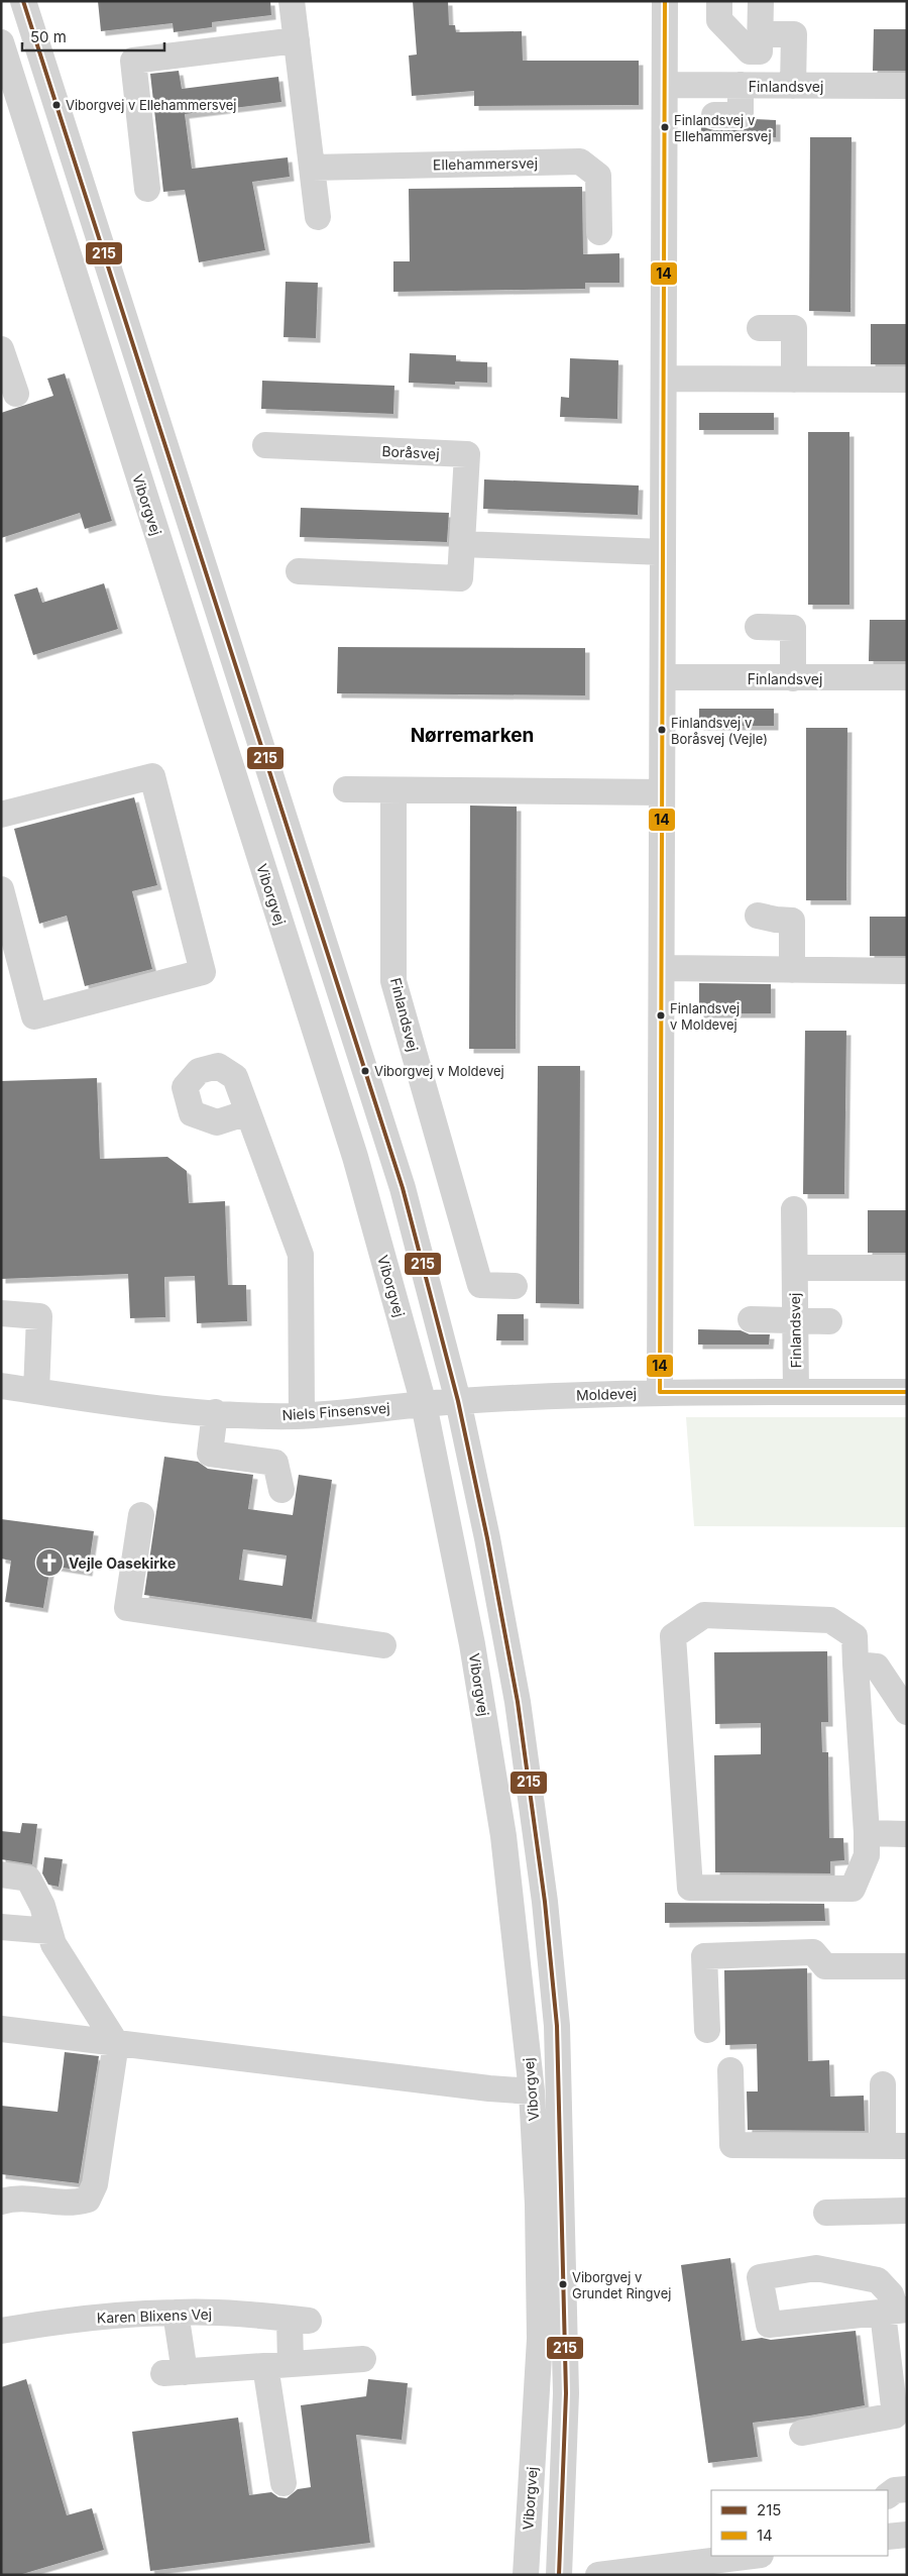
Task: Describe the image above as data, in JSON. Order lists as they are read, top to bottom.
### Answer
{
  "streets": {
    "street": [
      "Finlandsvej",
      "Ellehammersvej",
      "Boråsvej",
      "Viborgvej",
      "Moldevej",
      "Niels Finsensvej",
      "Karen Blixens Vej"
    ]
  },
  "crossings": [
    ["Finlandsvej", "Moldevej"],
    ["Viborgvej", "Moldevej"],
    ["Viborgvej", "Niels Finsensvej"],
    ["Moldevej", "Niels Finsensvej"]
  ],
  "districts": ["Nørremarken"],
  "places": {
    "other": [
      "Viborgvej v Ellehammersvej",
      "Finlandsvej v Ellehammersvej",
      "Finlandsvej v Boråsvej (Vejle)",
      "Finlandsvej v Moldevej",
      "Viborgvej v Moldevej",
      "Viborgvej v Grundet Ringvej"
    ],
    "church": ["Vejle Oasekirke"]
  },
  "lines": ["transit line 215", "transit line 14"],
  "legend": ["215", "14"],
  "scale_bar": "50 m"
}
